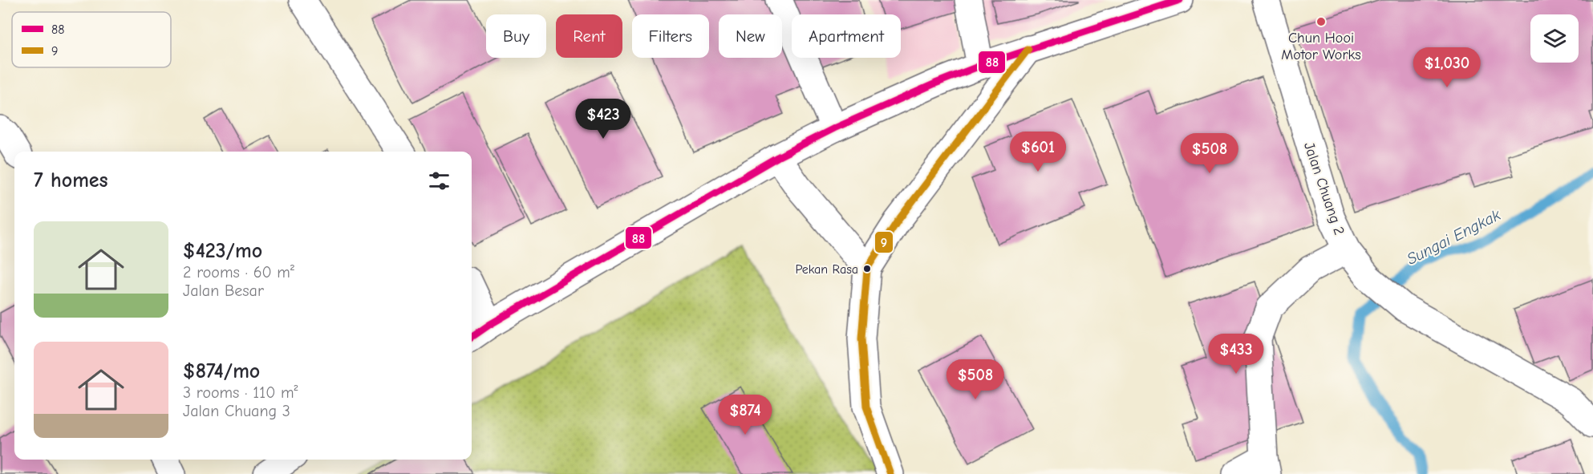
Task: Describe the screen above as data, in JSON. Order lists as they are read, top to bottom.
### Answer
{
  "streets": {
    "street": ["Jalan Chuang 2"]
  },
  "water": ["Sungai Engkak"],
  "places": ["Chun Hooi Motor Works", "Pekan Rasa"],
  "lines": ["transit line 88", "transit line 9"],
  "legend": ["88", "9"],
  "page": {
    "chip": [
      "Buy",
      "Rent",
      "Filters",
      "New",
      "Apartment"
    ],
    "price": [
      "$1,030",
      "$423",
      "$601",
      "$508",
      "$433",
      "$508",
      "$874"
    ],
    "heading": "7 homes",
    "list": [
      {
        "name": "$423/mo",
        "note": "2 rooms · 60 m² · Jalan Besar"
      },
      {
        "name": "$874/mo",
        "note": "3 rooms · 110 m² · Jalan Chuang 3"
      }
    ]
  }
}
